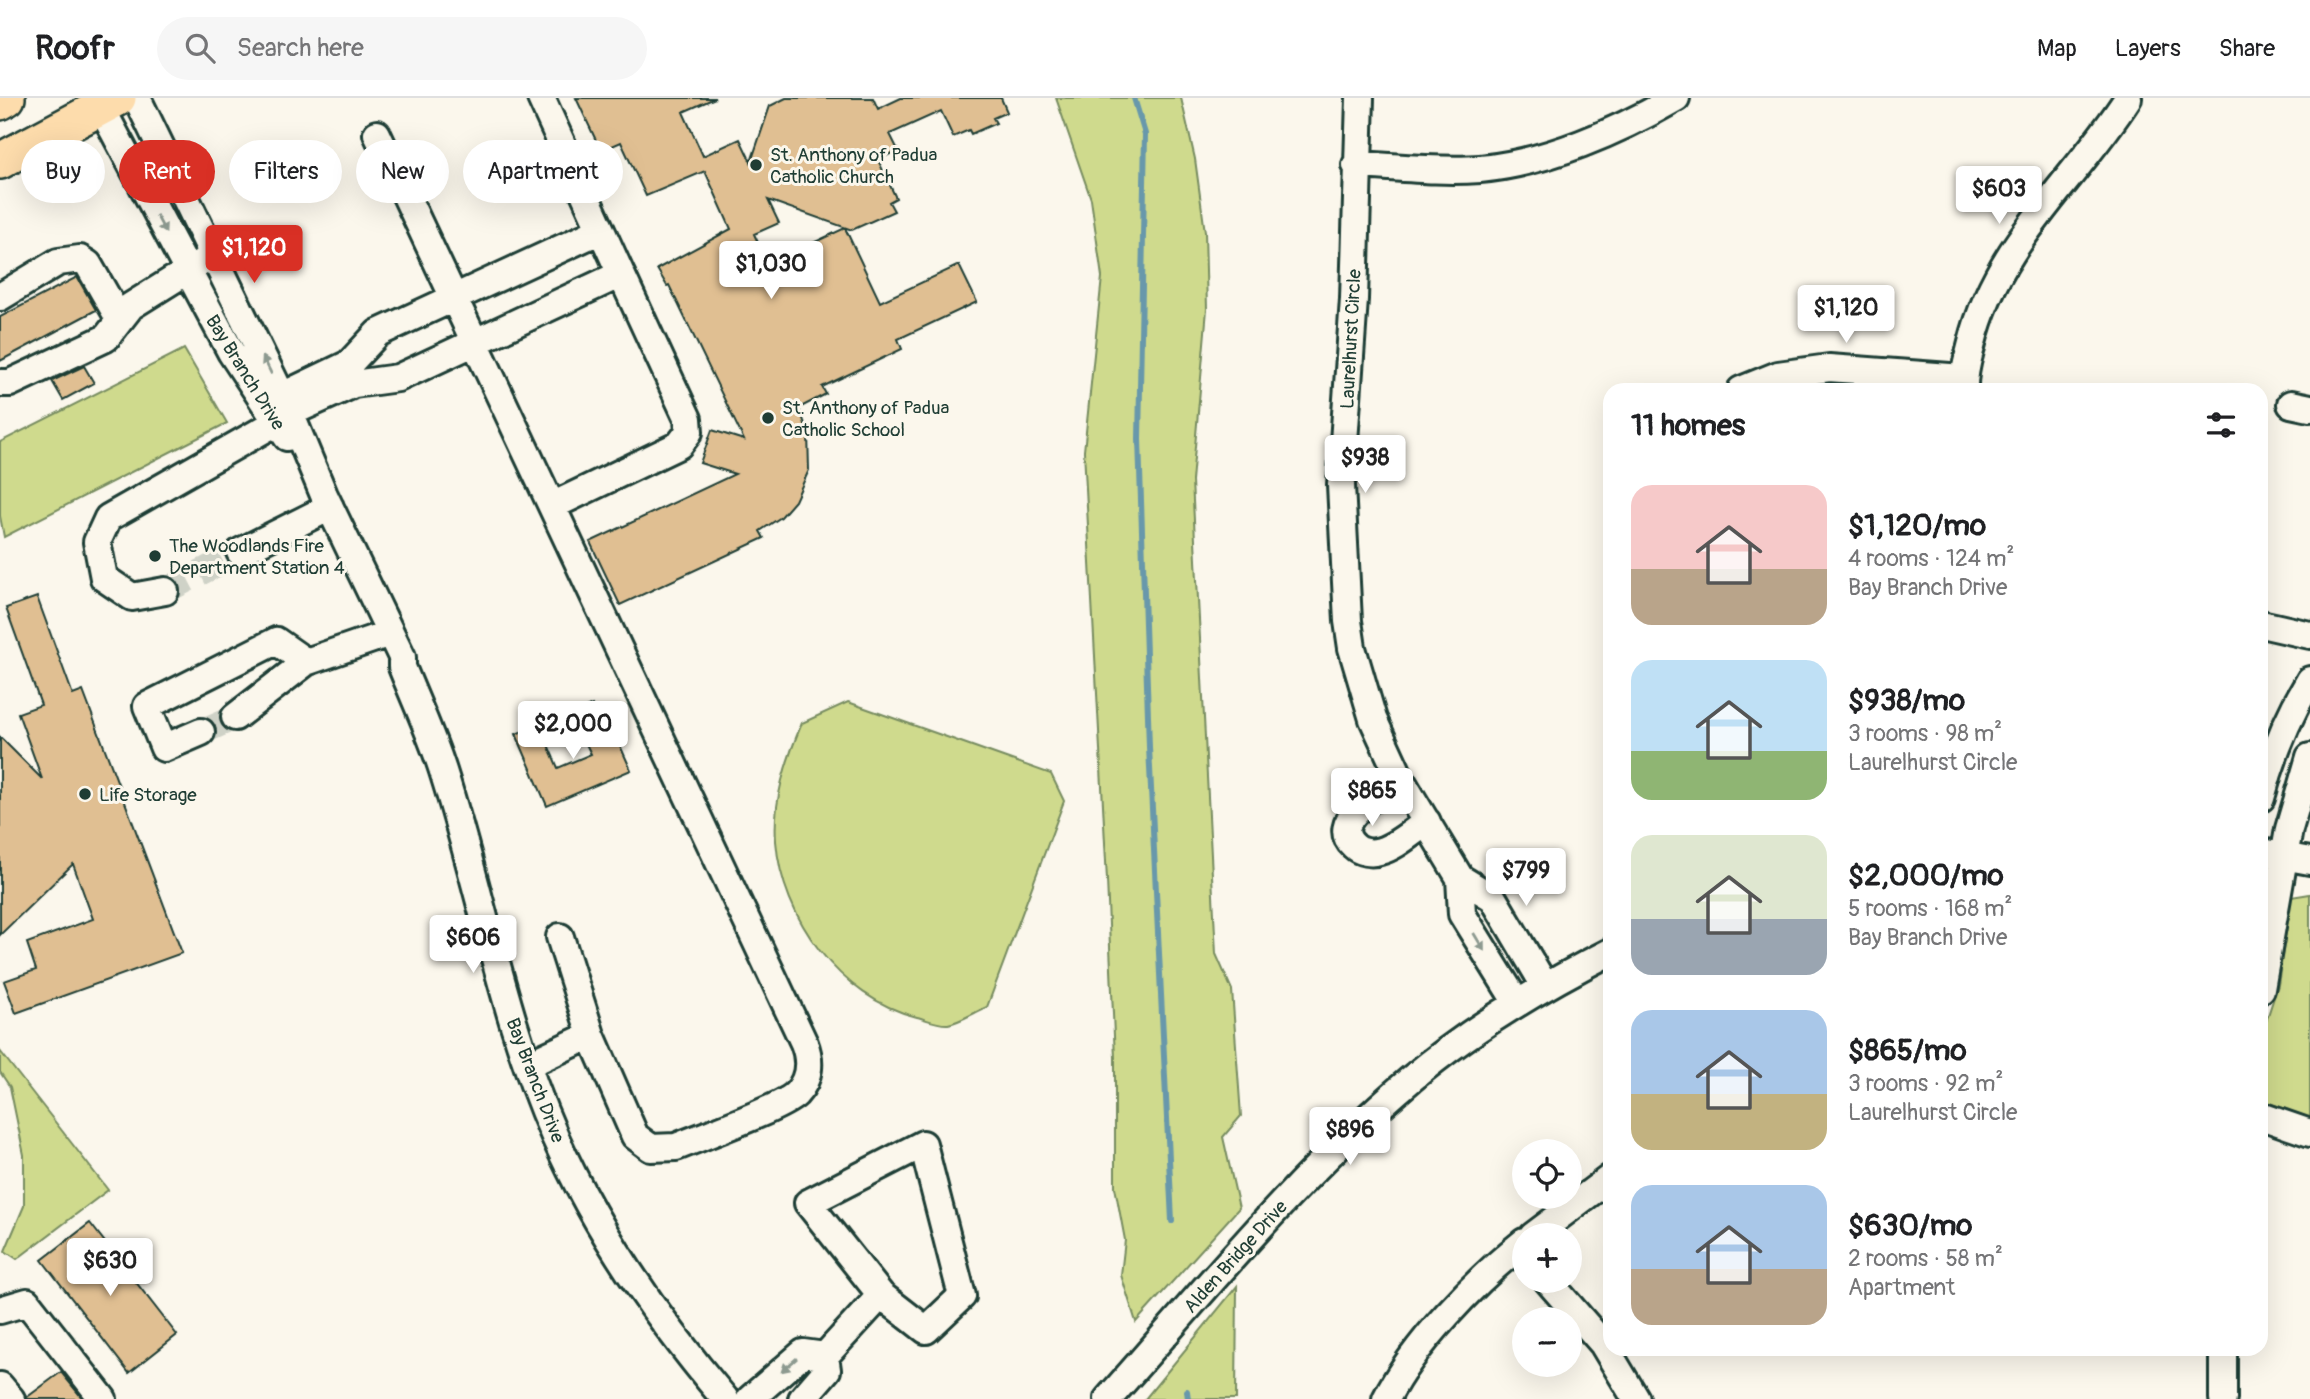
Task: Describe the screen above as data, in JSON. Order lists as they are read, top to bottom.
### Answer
{
  "streets": {
    "street": ["Laurelhurst Circle", "Bay Branch Drive", "Alden Bridge Drive"]
  },
  "crossings": [
    ["Laurelhurst Circle", "Alden Bridge Drive"]
  ],
  "places": [
    "St. Anthony of Padua Catholic Church",
    "St. Anthony of Padua Catholic School",
    "The Woodlands Fire Department Station 4",
    "Life Storage"
  ],
  "page": {
    "header": "Roofr",
    "search": "Search here",
    "nav": ["Map", "Layers", "Share"],
    "chip": [
      "Buy",
      "Rent",
      "Filters",
      "New",
      "Apartment"
    ],
    "price": [
      "$603",
      "$1,120",
      "$1,030",
      "$1,120",
      "$938",
      "$2,000",
      "$865",
      "$799",
      "$606",
      "$896",
      "$630"
    ],
    "heading": "11 homes",
    "list": [
      {
        "name": "$1,120/mo",
        "note": "4 rooms · 124 m² · Bay Branch Drive"
      },
      {
        "name": "$938/mo",
        "note": "3 rooms · 98 m² · Laurelhurst Circle"
      },
      {
        "name": "$2,000/mo",
        "note": "5 rooms · 168 m² · Bay Branch Drive"
      },
      {
        "name": "$865/mo",
        "note": "3 rooms · 92 m² · Laurelhurst Circle"
      },
      {
        "name": "$630/mo",
        "note": "2 rooms · 58 m² · Apartment"
      }
    ],
    "map_buttons": ["+", "−"]
  }
}
